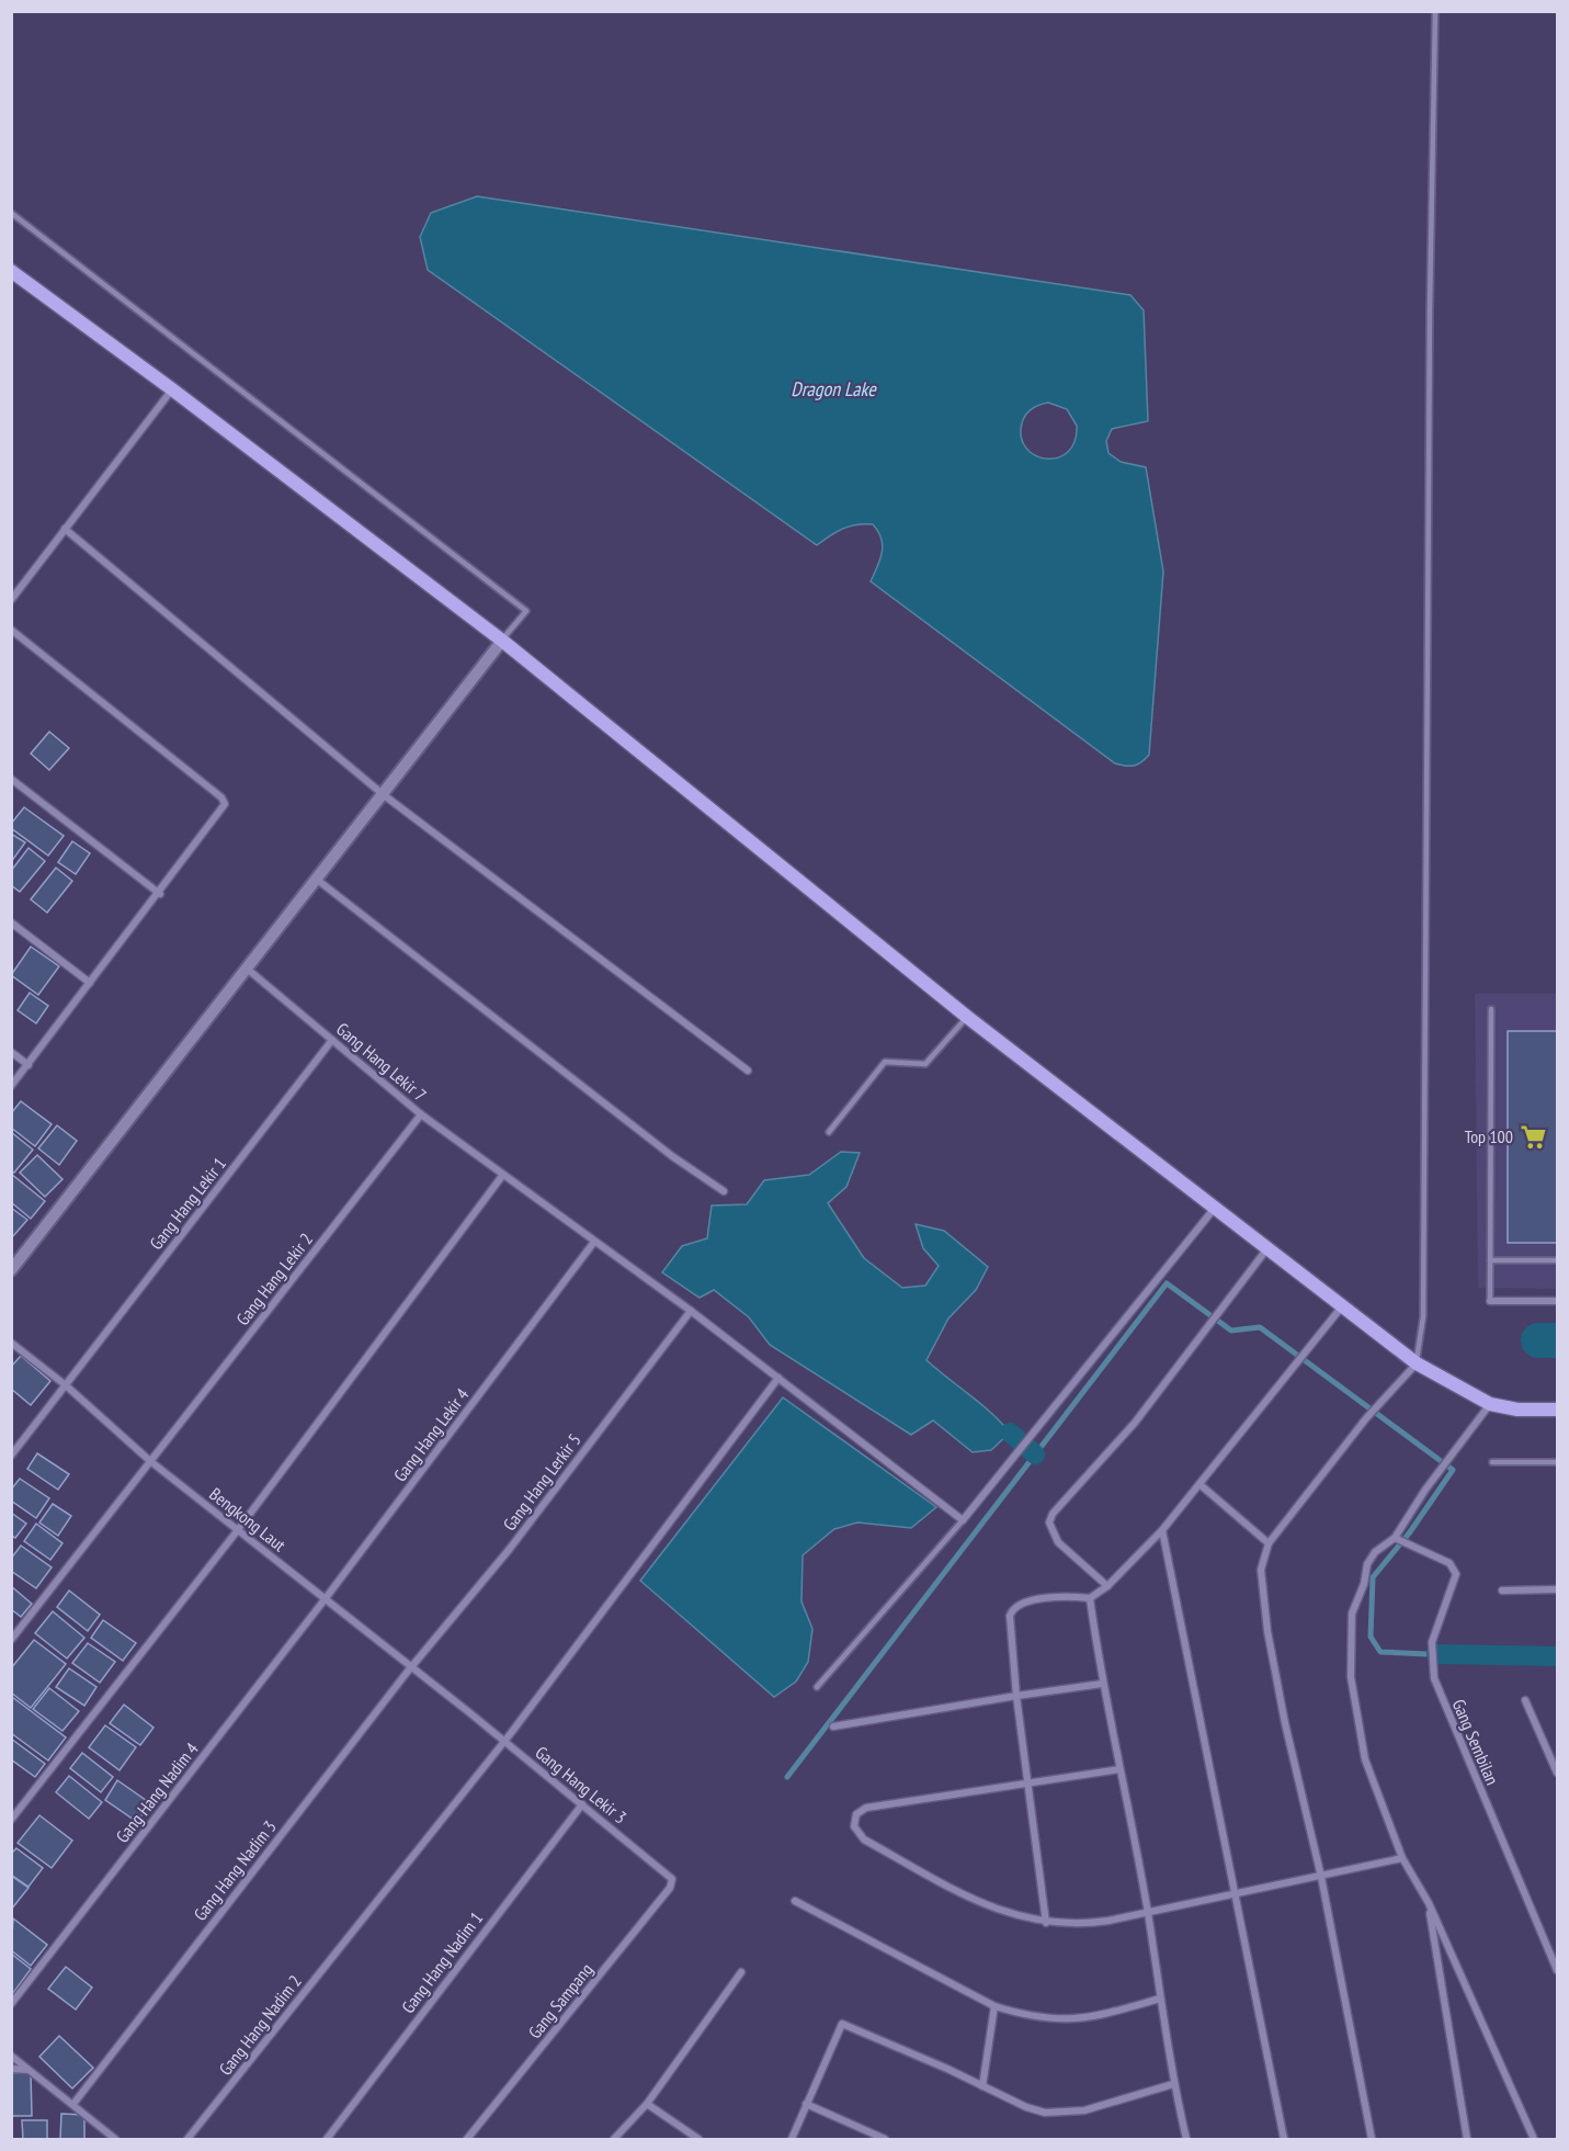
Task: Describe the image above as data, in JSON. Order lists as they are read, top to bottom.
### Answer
{
  "streets": {
    "street": [
      "Gang Hang Lekir 7",
      "Gang Hang Lekir 1",
      "Gang Hang Lekir 2",
      "Gang Hang Lekir 4",
      "Gang Hang Lerkir 5",
      "Bengkong Laut",
      "Gang Sembilan",
      "Gang Hang Lekir 3",
      "Gang Hang Nadim 4",
      "Gang Hang Nadim 3",
      "Gang Hang Nadim 1",
      "Gang Sampang",
      "Gang Hang Nadim 2"
    ]
  },
  "crossings": [
    ["Gang Hang Lekir 7", "Gang Hang Lekir 1"],
    ["Gang Hang Lekir 7", "Gang Hang Lekir 2"],
    ["Gang Hang Lekir 7", "Gang Hang Lekir 4"],
    ["Gang Hang Lekir 7", "Gang Hang Lerkir 5"],
    ["Gang Hang Lekir 7", "Gang Hang Nadim 2"],
    ["Gang Hang Lekir 1", "Bengkong Laut"],
    ["Gang Hang Lekir 2", "Bengkong Laut"],
    ["Gang Hang Lekir 4", "Bengkong Laut"],
    ["Gang Hang Lekir 4", "Gang Hang Nadim 4"],
    ["Gang Hang Lerkir 5", "Bengkong Laut"],
    ["Gang Hang Lerkir 5", "Gang Hang Nadim 3"],
    ["Bengkong Laut", "Gang Hang Lekir 3"],
    ["Bengkong Laut", "Gang Hang Nadim 4"],
    ["Bengkong Laut", "Gang Hang Nadim 3"],
    ["Gang Hang Lekir 3", "Gang Hang Nadim 1"],
    ["Gang Hang Lekir 3", "Gang Sampang"],
    ["Gang Hang Lekir 3", "Gang Hang Nadim 2"]
  ],
  "water": ["Dragon Lake"],
  "places": {
    "supermarket": ["Top 100"]
  }
}
